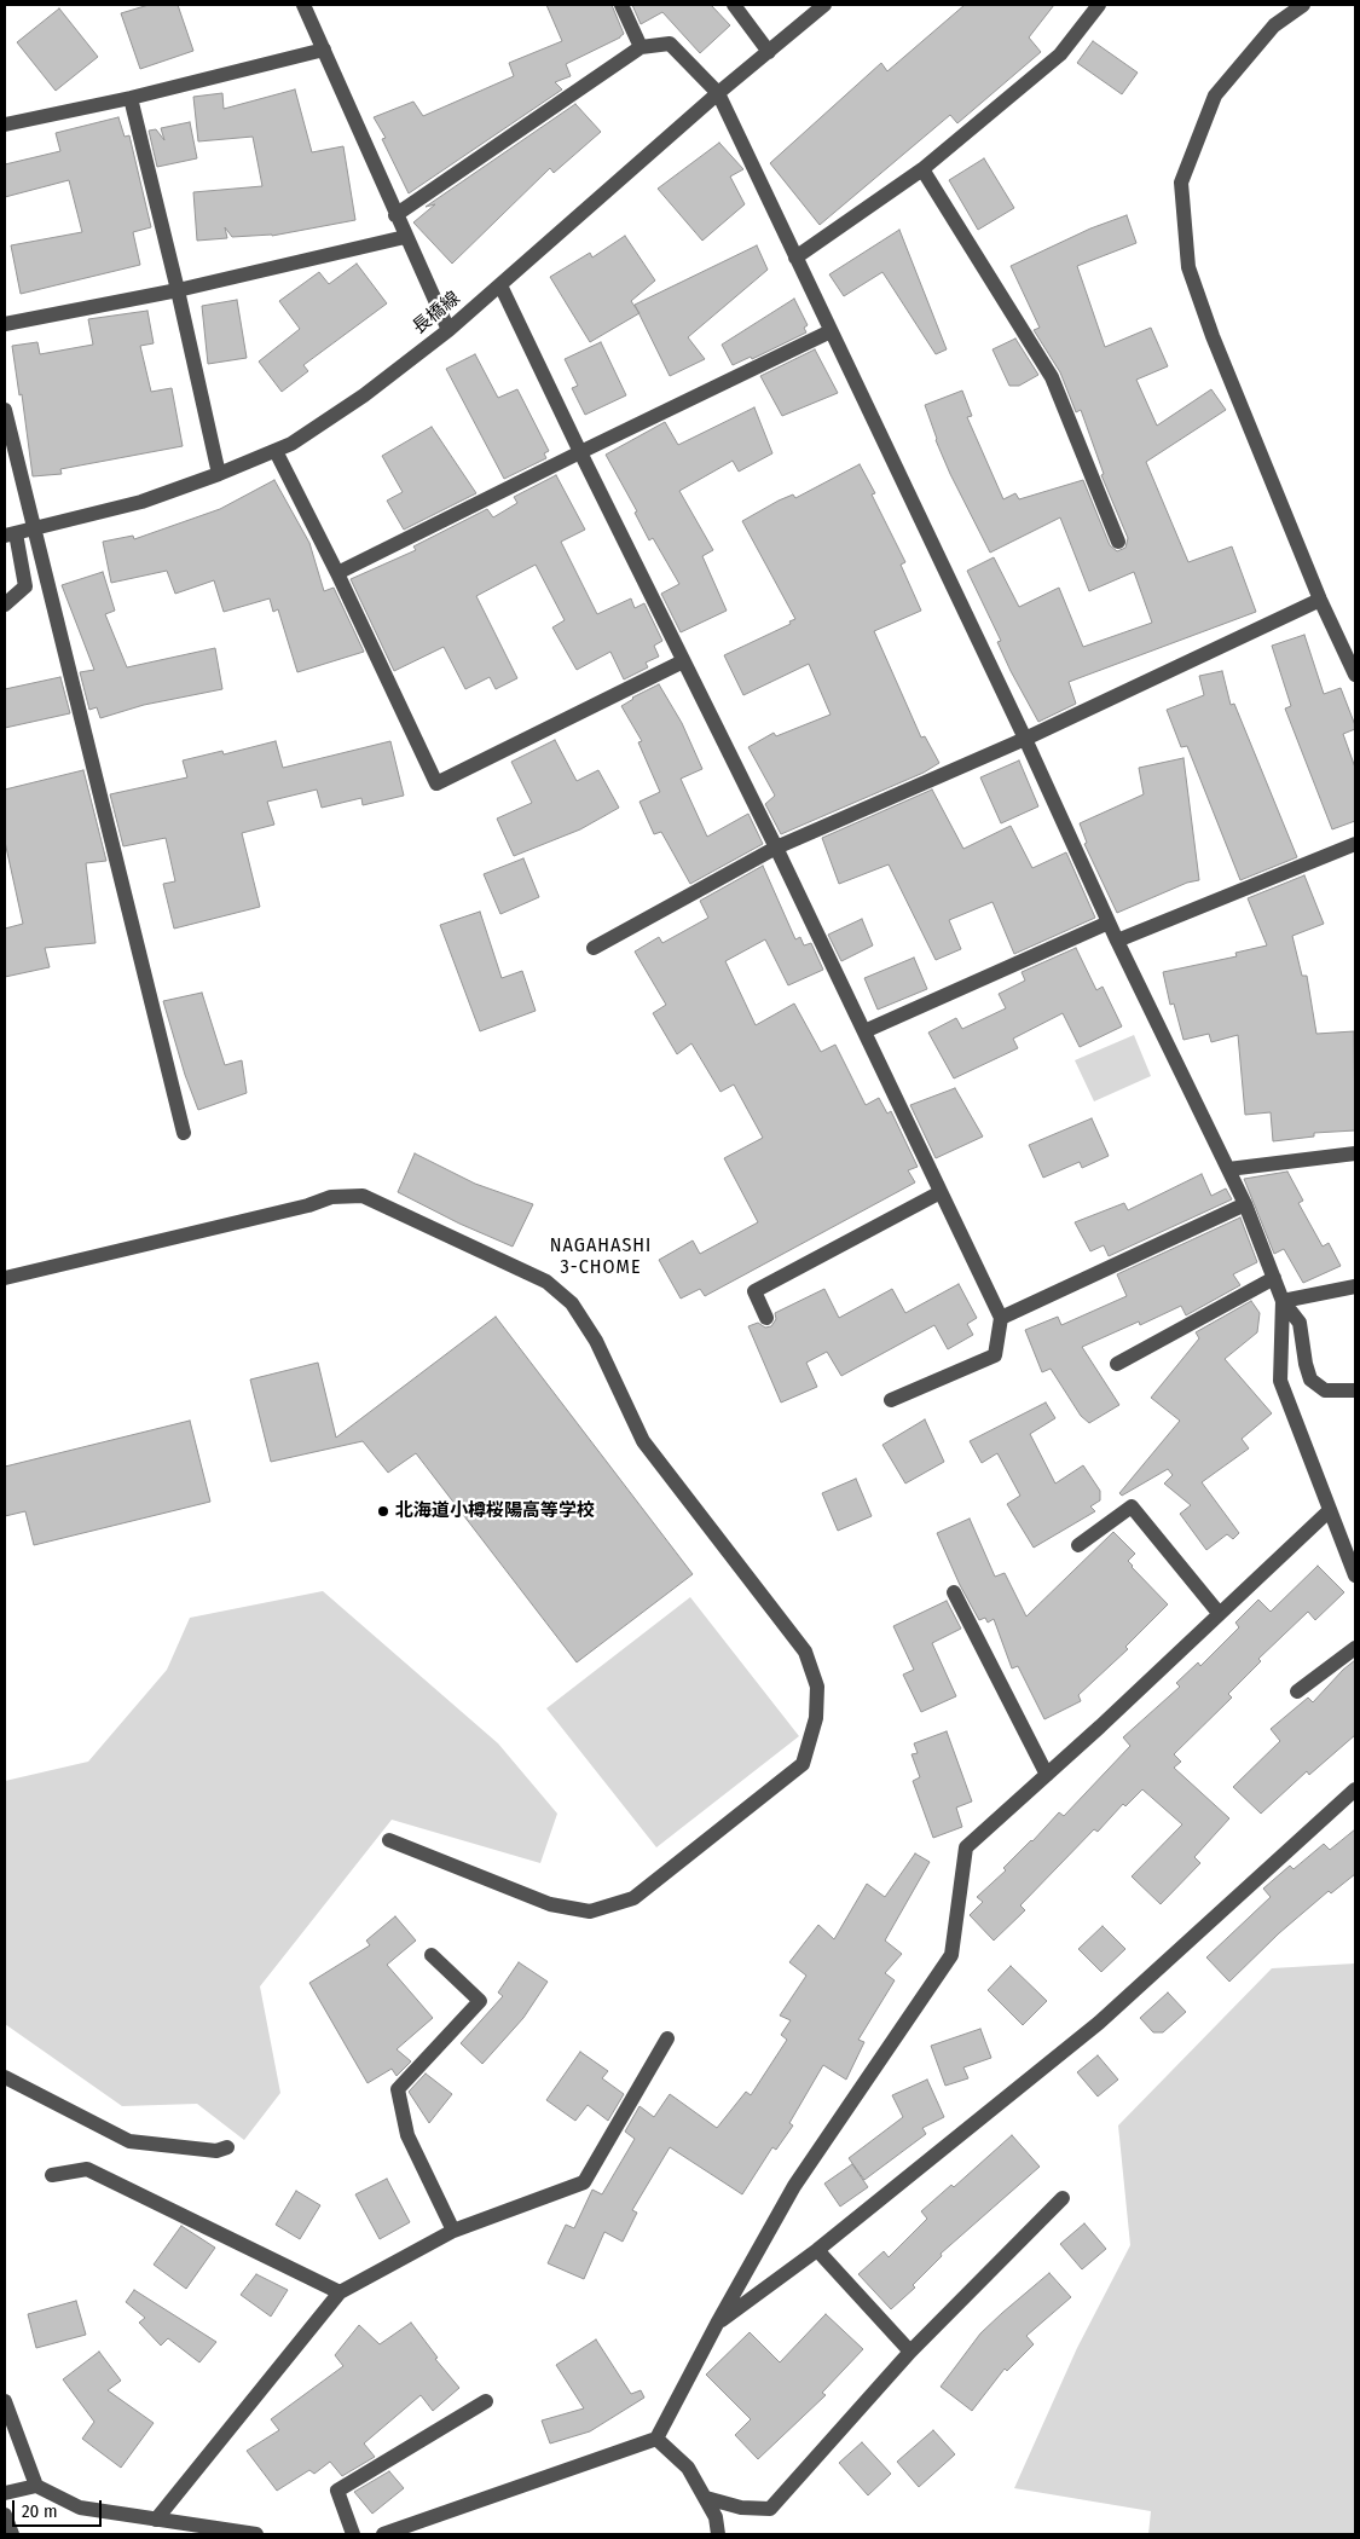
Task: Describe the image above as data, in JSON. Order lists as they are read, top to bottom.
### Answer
{
  "streets": {
    "street": ["長橋線"]
  },
  "districts": ["NAGAHASHI 3-CHOME"],
  "places": ["北海道小樽桜陽高等学校"],
  "scale_bar": "20 m"
}
